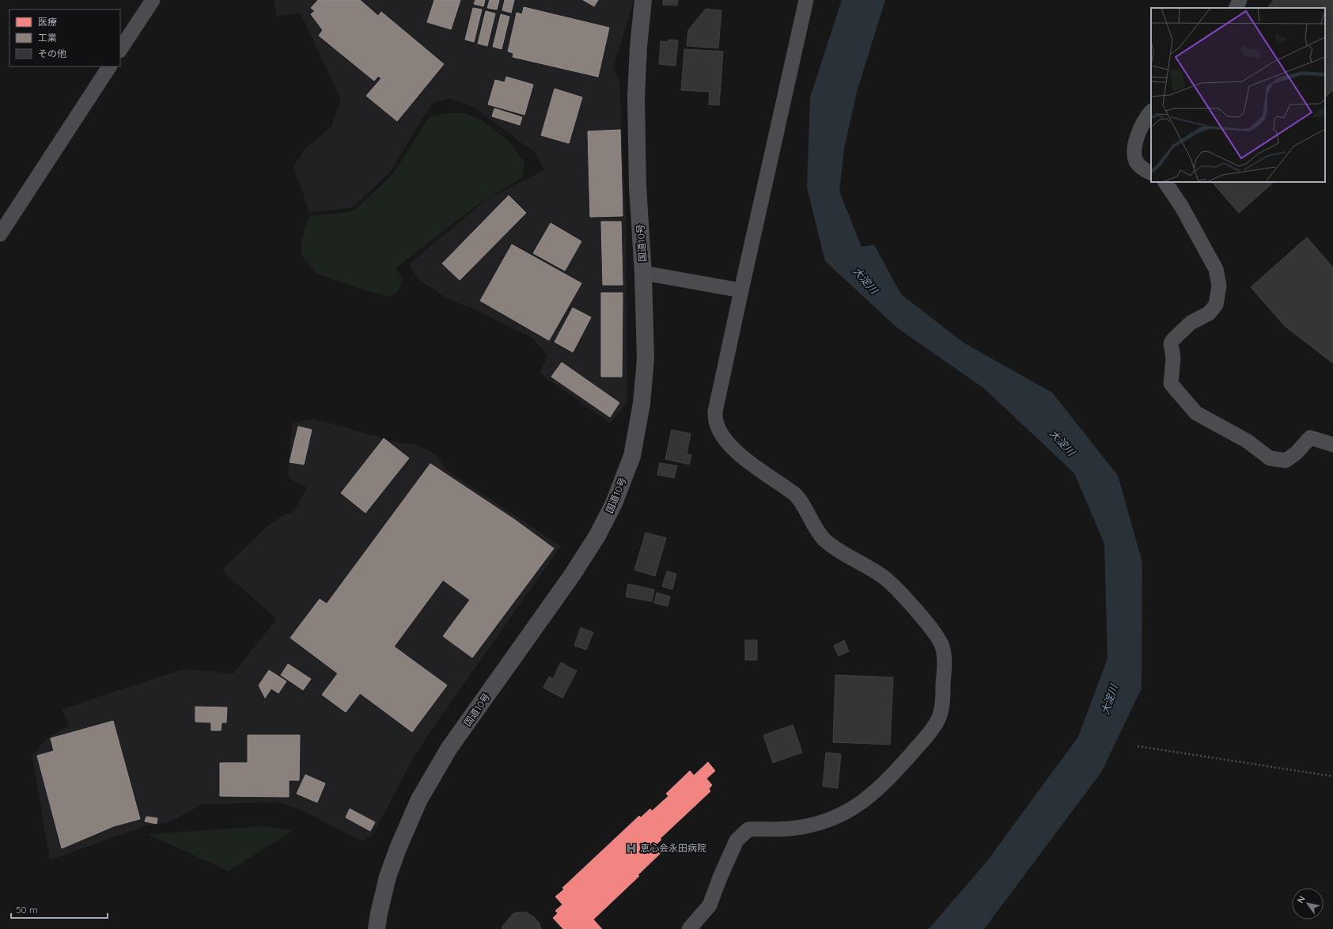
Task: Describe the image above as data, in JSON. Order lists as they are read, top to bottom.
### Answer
{
  "streets": {
    "highway": ["国道10号"]
  },
  "water": ["大淀川"],
  "places": {
    "hospital": ["恵心会永田病院"]
  },
  "legend": ["医療", "工業", "その他"],
  "scale_bar": "50 m",
  "north": "top left"
}
